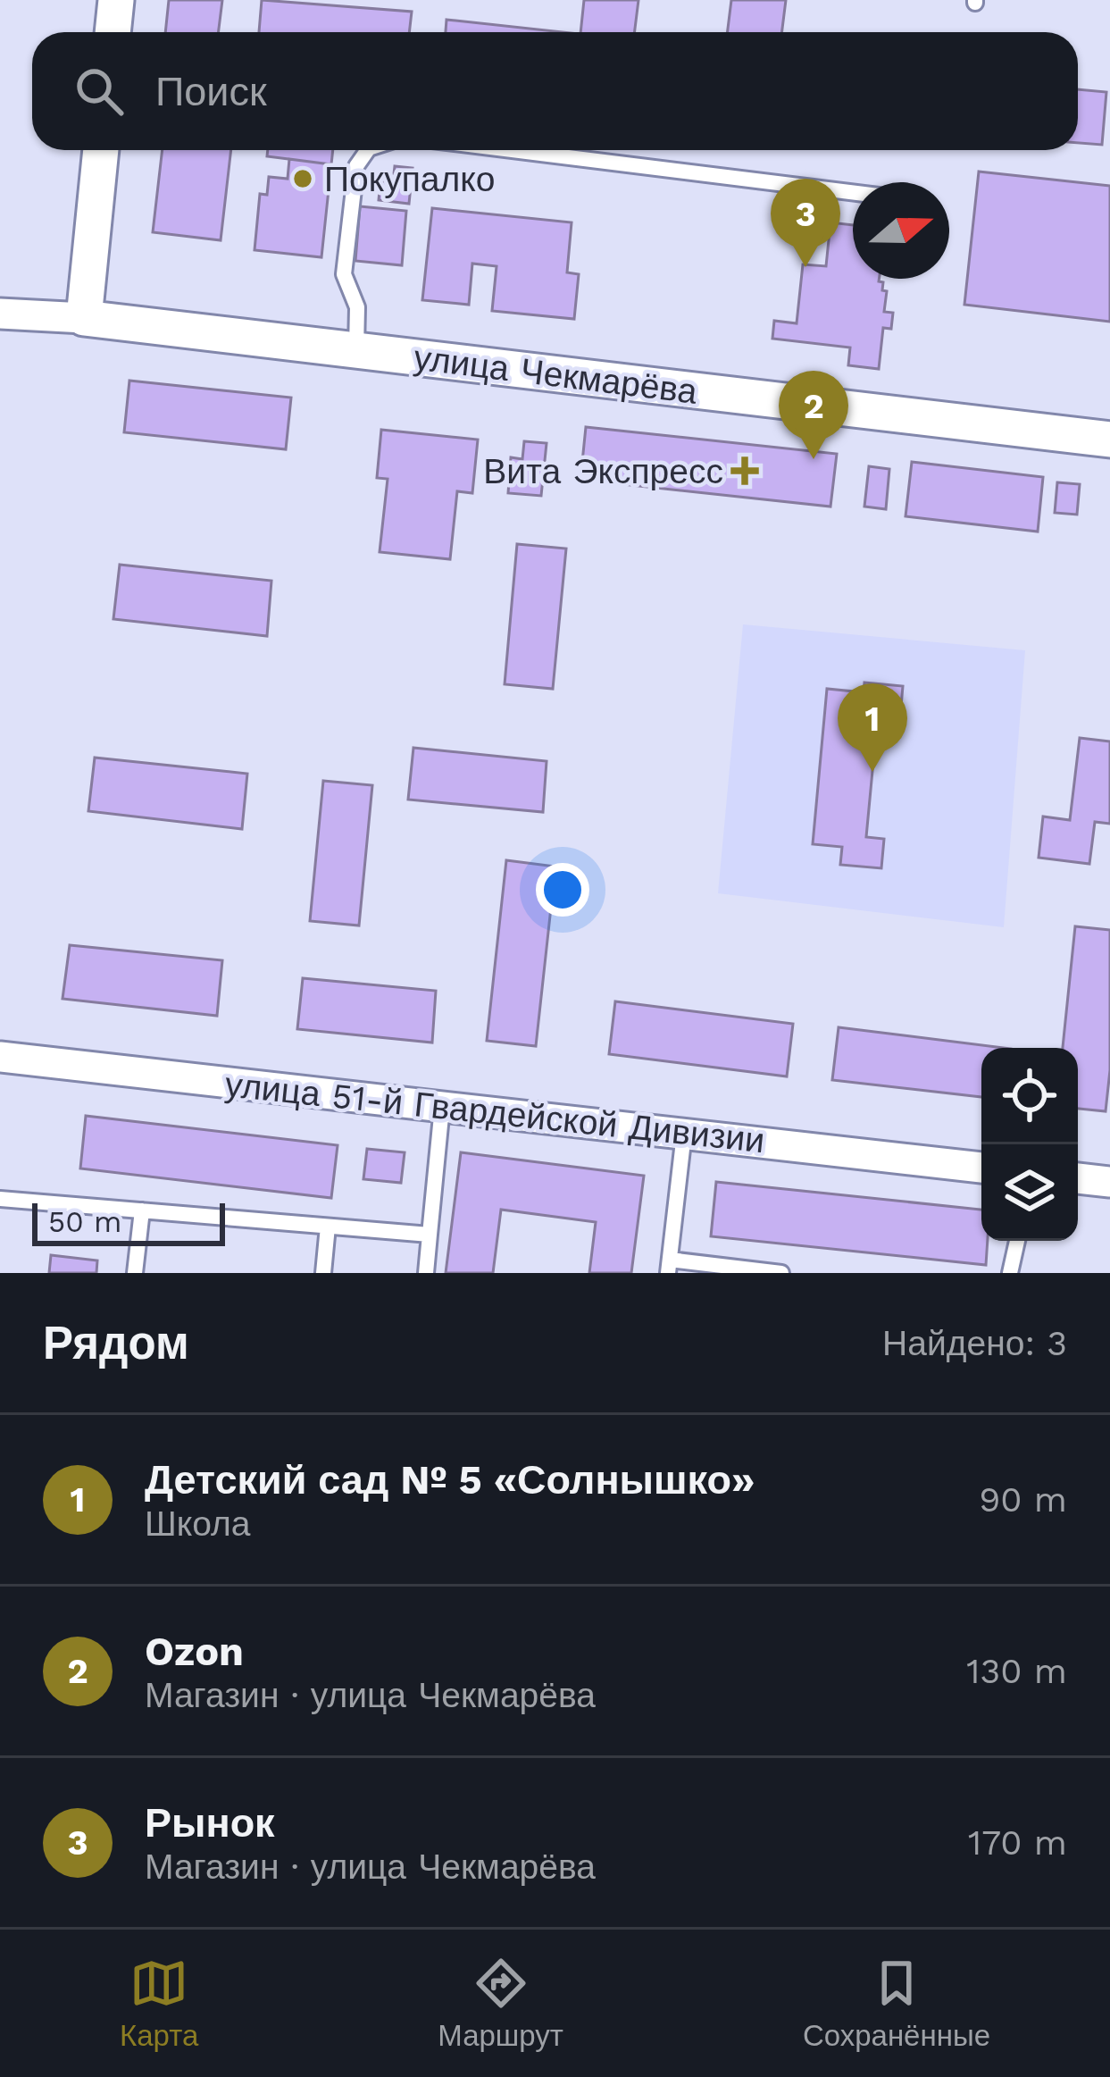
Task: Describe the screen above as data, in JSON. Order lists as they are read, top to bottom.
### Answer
{
  "streets": {
    "street": ["улица Чекмарёва", "улица 51-й Гвардейской Дивизии"]
  },
  "places": {
    "other": ["Покупалко"],
    "health": ["Вита Экспресс"]
  },
  "scale_bar": "50 m",
  "north": "right",
  "page": {
    "search": "Поиск",
    "pins": ["3", "2", "1"],
    "scale": "50 m",
    "heading": ["Рядом", "Найдено: 3"],
    "list": [
      {
        "mark": "1",
        "name": "Детский сад № 5 «Солнышко»",
        "note": "Школа",
        "value": "90 m"
      },
      {
        "mark": "2",
        "name": "Ozon",
        "note": "Магазин · улица Чекмарёва",
        "value": "130 m"
      },
      {
        "mark": "3",
        "name": "Рынок",
        "note": "Магазин · улица Чекмарёва",
        "value": "170 m"
      }
    ],
    "nav": ["Карта", "Маршрут", "Сохранённые"]
  }
}
